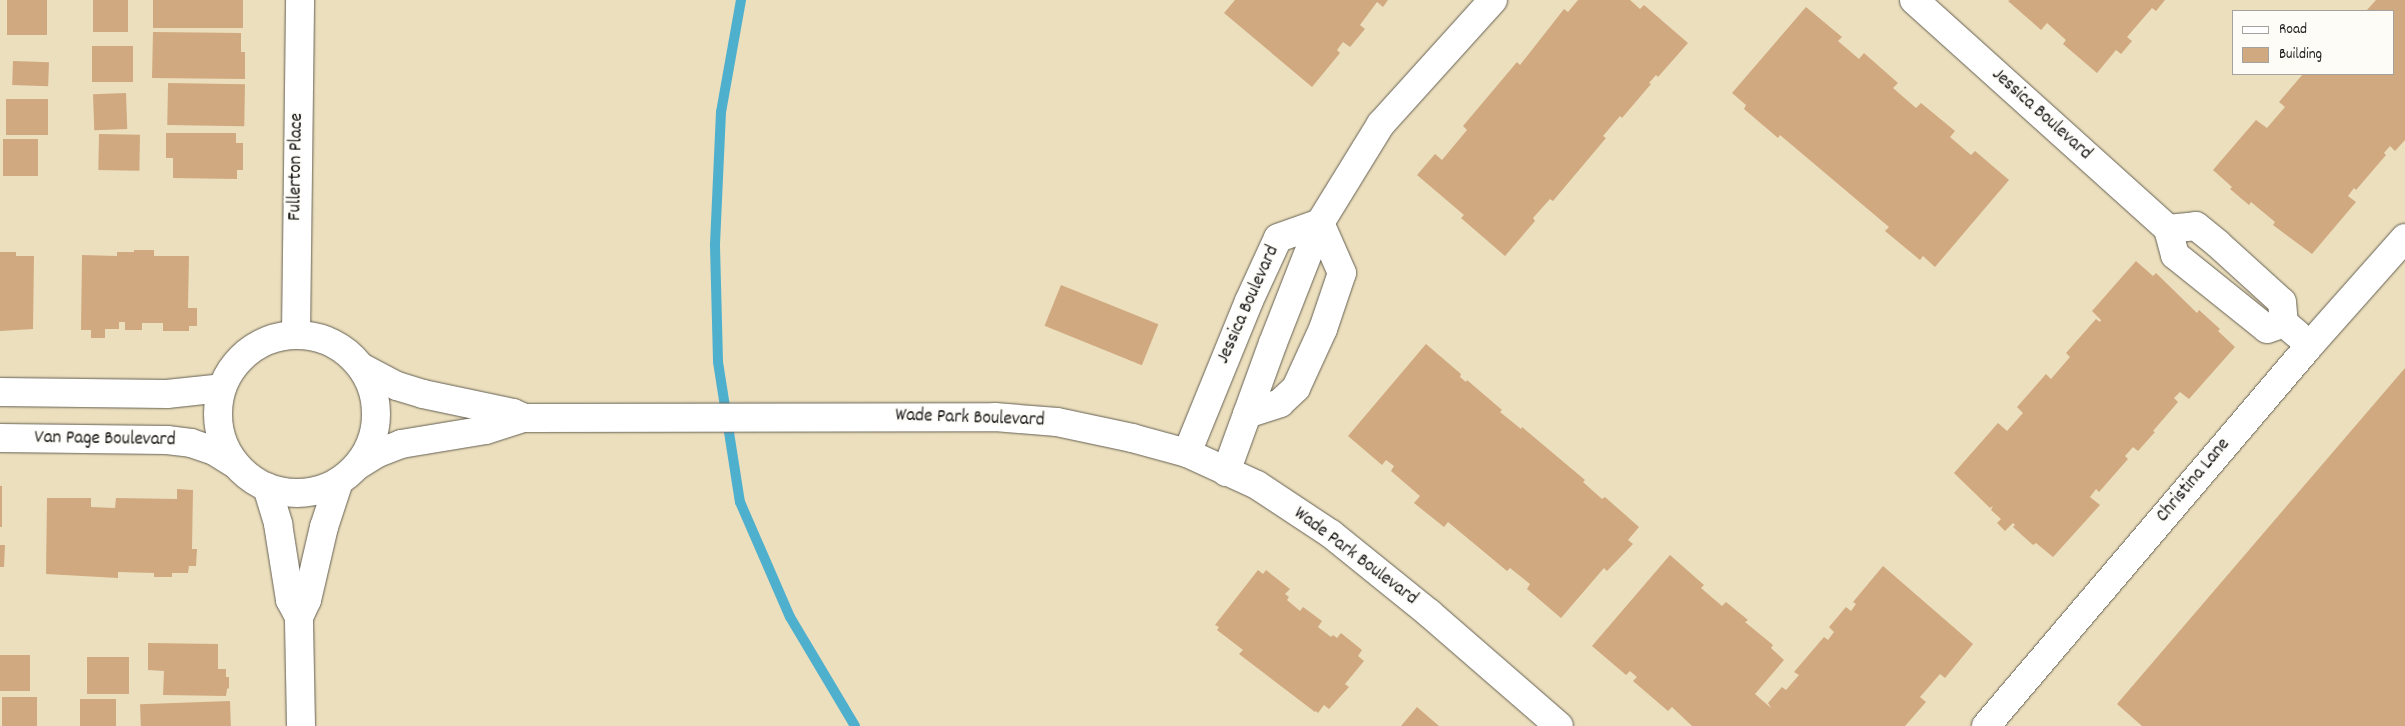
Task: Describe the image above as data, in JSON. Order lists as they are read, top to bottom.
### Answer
{
  "streets": {
    "street": [
      "Jessica Boulevard",
      "Fullerton Place",
      "Wade Park Boulevard",
      "Van Page Boulevard",
      "Christina Lane"
    ]
  },
  "crossings": [
    ["Jessica Boulevard", "Wade Park Boulevard"],
    ["Fullerton Place", "Wade Park Boulevard"],
    ["Fullerton Place", "Van Page Boulevard"],
    ["Wade Park Boulevard", "Van Page Boulevard"]
  ],
  "legend": ["Road", "Building"]
}
